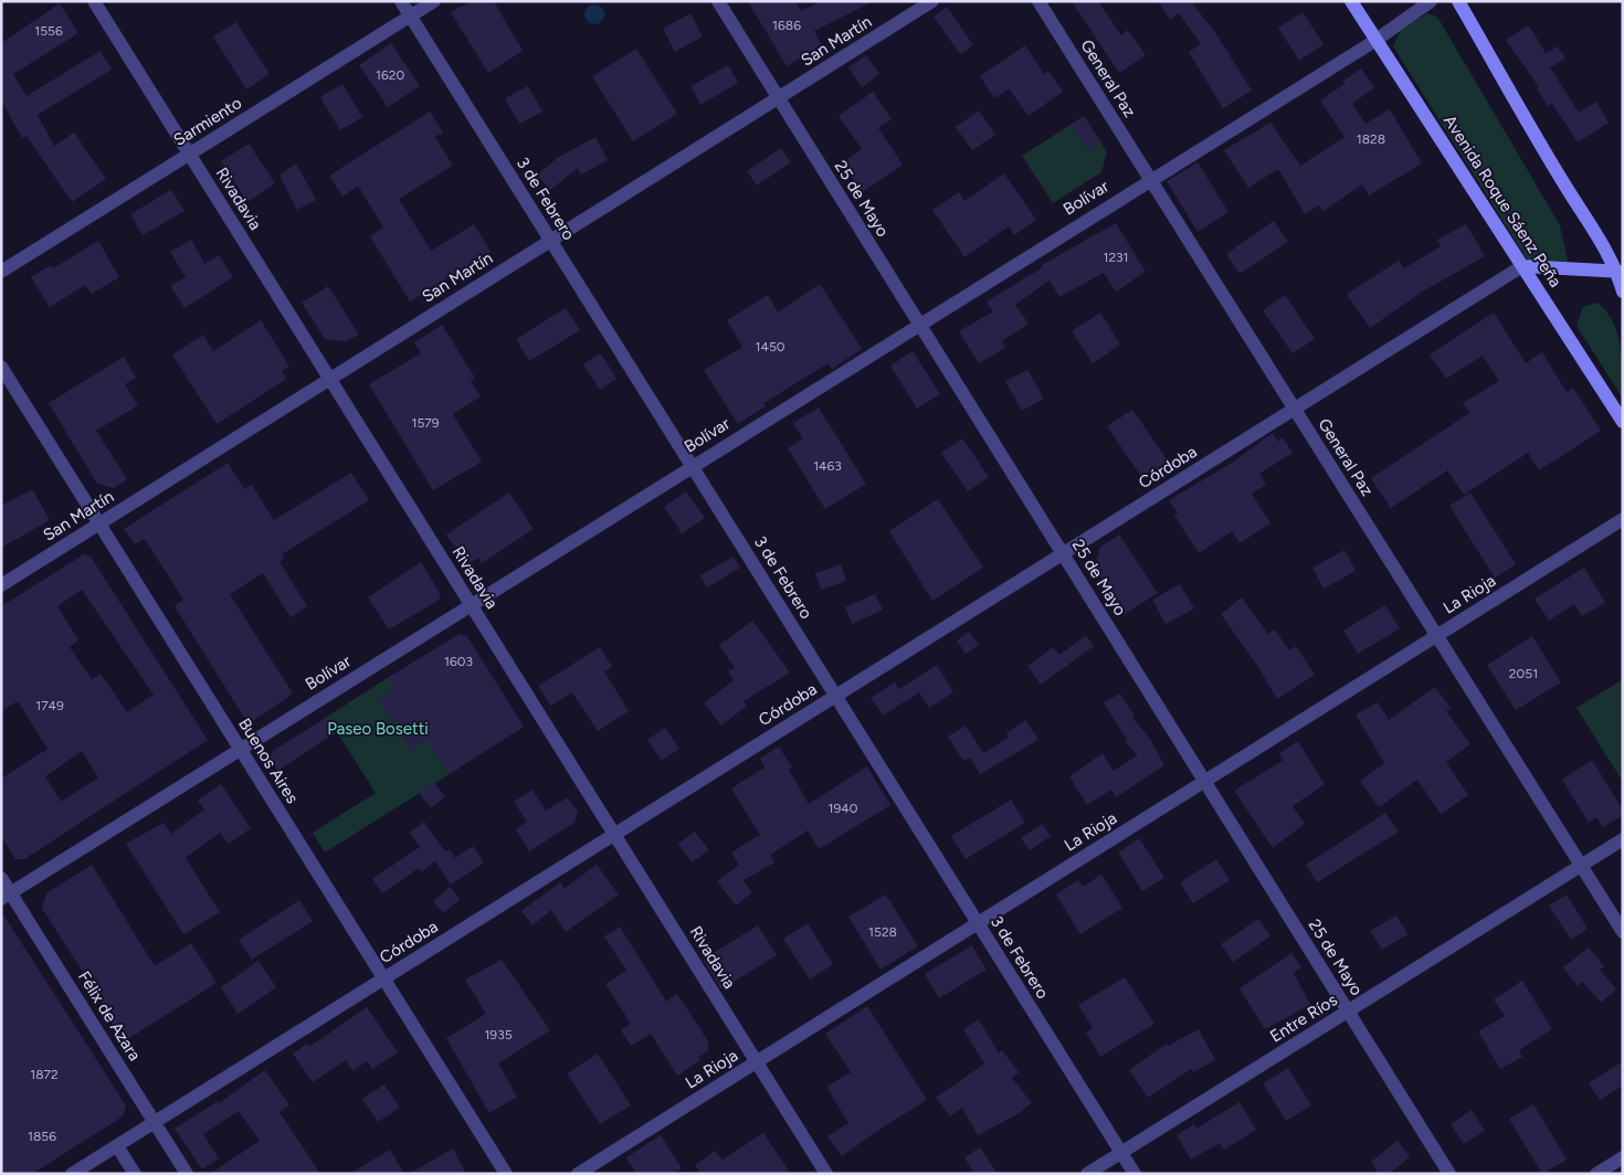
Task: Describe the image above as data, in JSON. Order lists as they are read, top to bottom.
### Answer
{
  "streets": {
    "main road": ["Avenida Roque Sáenz Peña"],
    "street": [
      "San Martín",
      "General Paz",
      "Sarmiento",
      "Bolívar",
      "Rivadavia",
      "3 de Febrero",
      "25 de Mayo",
      "Córdoba",
      "La Rioja",
      "Buenos Aires",
      "Félix de Azara",
      "Entre Ríos"
    ]
  },
  "crossings": [
    ["San Martín", "Rivadavia"],
    ["San Martín", "3 de Febrero"],
    ["San Martín", "25 de Mayo"],
    ["San Martín", "Buenos Aires"],
    ["General Paz", "Bolívar"],
    ["General Paz", "Córdoba"],
    ["General Paz", "La Rioja"],
    ["General Paz", "Entre Ríos"],
    ["Sarmiento", "Rivadavia"],
    ["Sarmiento", "3 de Febrero"],
    ["Bolívar", "Rivadavia"],
    ["Bolívar", "3 de Febrero"],
    ["Bolívar", "25 de Mayo"],
    ["Bolívar", "Avenida Roque Sáenz Peña"],
    ["Bolívar", "Buenos Aires"],
    ["Bolívar", "Félix de Azara"],
    ["Rivadavia", "Córdoba"],
    ["Rivadavia", "La Rioja"],
    ["3 de Febrero", "Córdoba"],
    ["3 de Febrero", "La Rioja"],
    ["3 de Febrero", "Entre Ríos"],
    ["25 de Mayo", "Córdoba"],
    ["25 de Mayo", "La Rioja"],
    ["25 de Mayo", "Entre Ríos"],
    ["Avenida Roque Sáenz Peña", "Córdoba"],
    ["Córdoba", "Buenos Aires"],
    ["Córdoba", "Félix de Azara"]
  ],
  "parks": ["Paseo Bosetti"],
  "house_numbers": [
    "1686",
    "1556",
    "1620",
    "1828",
    "1231",
    "1450",
    "1579",
    "1463",
    "1603",
    "2051",
    "1749",
    "1940",
    "1528",
    "1935",
    "1872",
    "1856"
  ]
}
